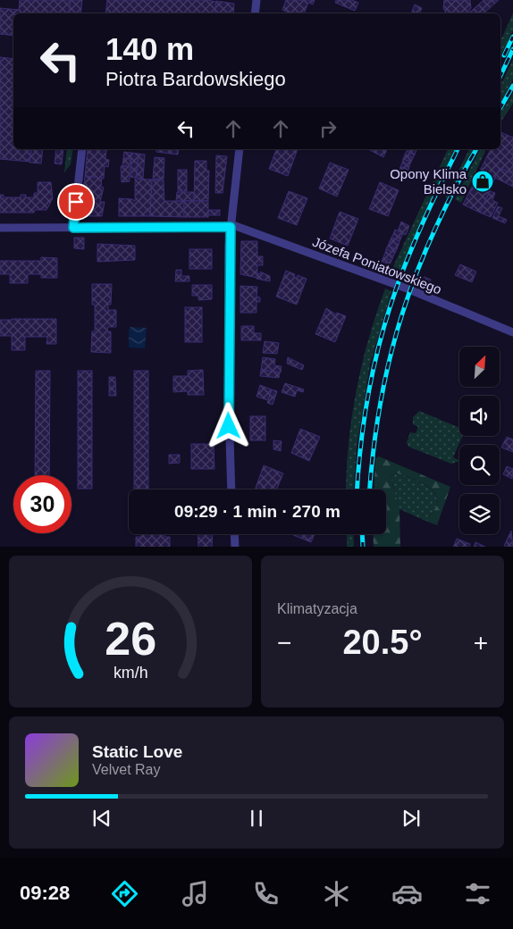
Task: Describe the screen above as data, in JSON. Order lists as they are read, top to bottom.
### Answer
{
  "streets": {
    "street": ["Józefa Poniatowskiego"]
  },
  "places": {
    "shop": ["Opony Klima Bielsko"]
  },
  "north": "top right",
  "page": {
    "turn": ["140 m", "Piotra Bardowskiego"],
    "limit": "30",
    "trip": "09:29 · 1 min · 270 m",
    "tile": "Klimatyzacja",
    "heat": ["−", "20.5°", "+"],
    "song": ["Static Love", "Velvet Ray"],
    "tabs": "09:28",
    "gauge": ["26", "km/h"]
  }
}
